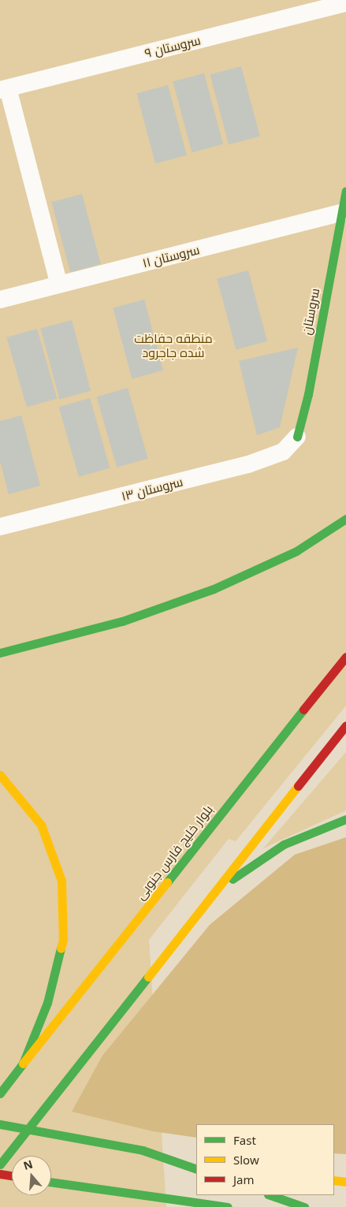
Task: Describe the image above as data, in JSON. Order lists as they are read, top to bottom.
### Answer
{
  "streets": {
    "main road": ["سروستان", "بلوار خلیج فارس جنوبی"],
    "street": ["سروستان ۹", "سروستان ۱۱", "سروستان ۱۳"]
  },
  "crossings": [
    ["سروستان ۱۱", "سروستان"],
    ["سروستان", "سروستان ۱۳"]
  ],
  "parks": ["منطقه حفاظت شده جاجرود"],
  "legend": ["Fast", "Slow", "Jam"],
  "north": "top"
}
